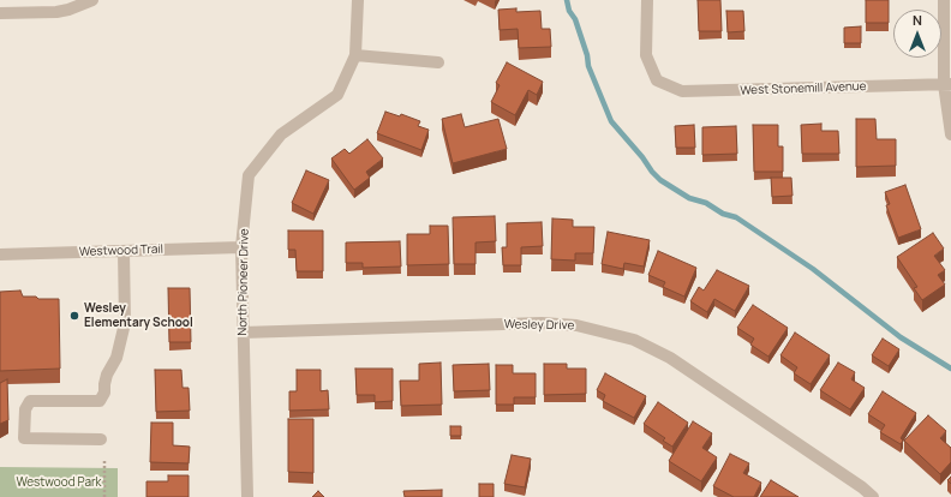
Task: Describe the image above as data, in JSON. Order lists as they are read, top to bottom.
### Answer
{
  "streets": {
    "street": [
      "West Stonemill Avenue",
      "Westwood Trail",
      "North Pioneer Drive",
      "Wesley Drive"
    ]
  },
  "crossings": [
    ["Westwood Trail", "North Pioneer Drive"],
    ["North Pioneer Drive", "Wesley Drive"]
  ],
  "parks": ["Westwood Park"],
  "places": ["Wesley Elementary School"],
  "north": "top"
}
